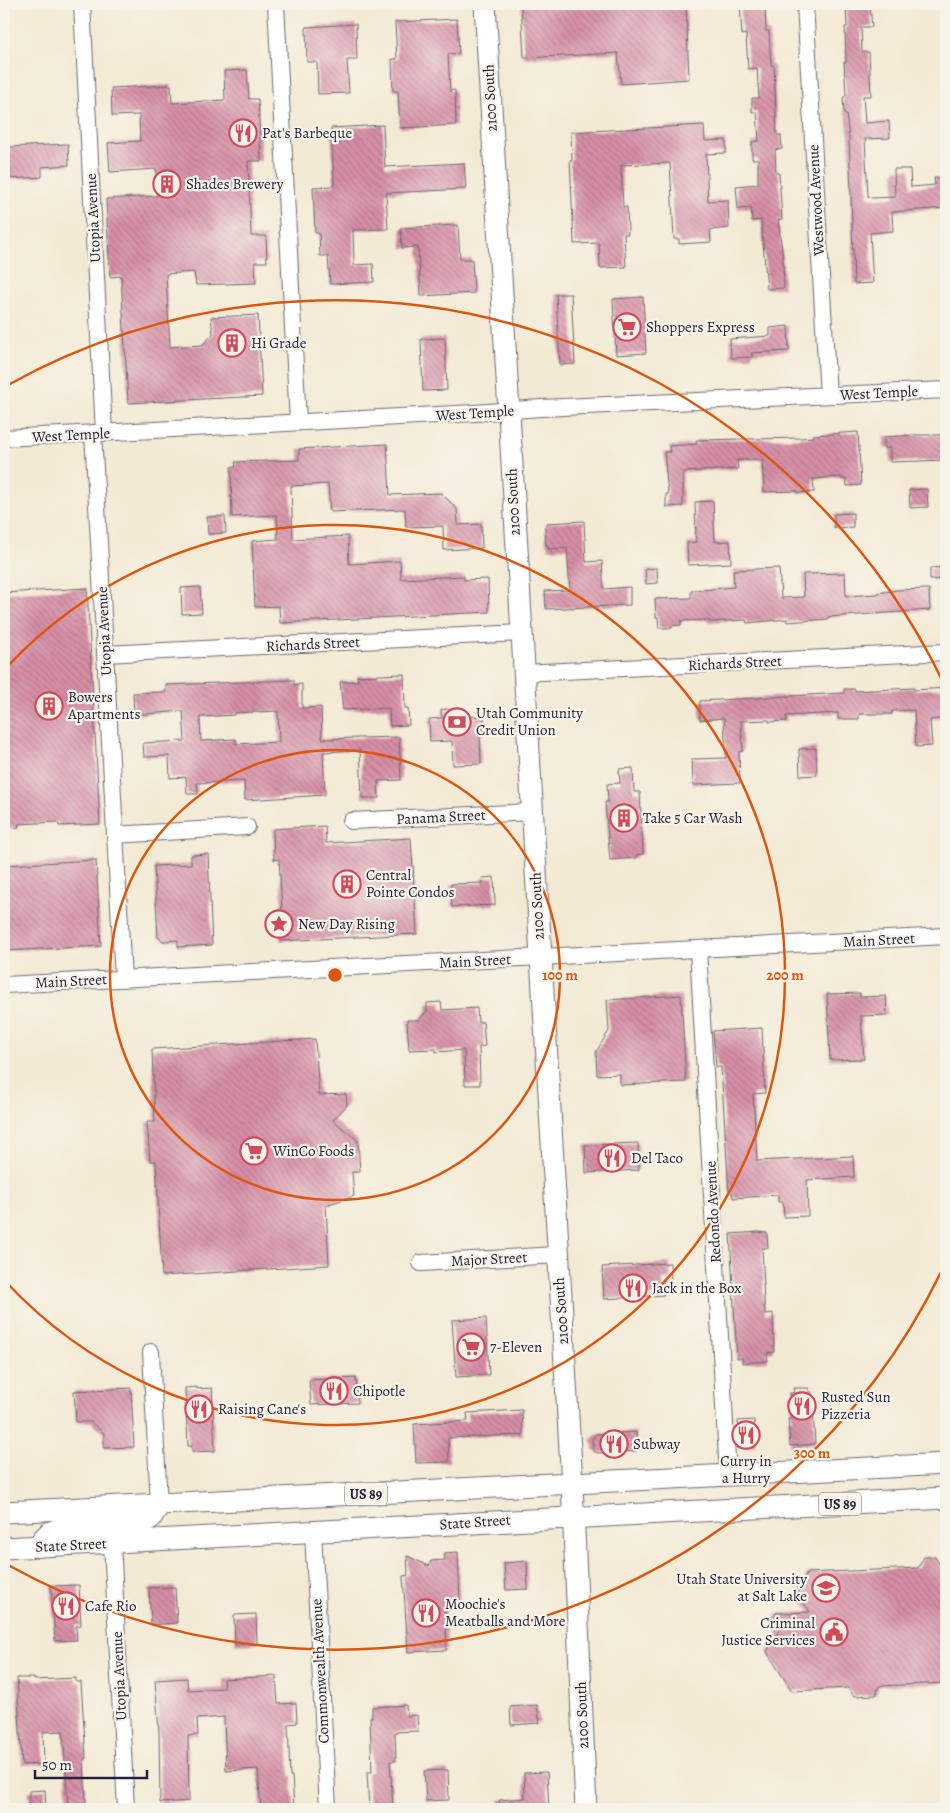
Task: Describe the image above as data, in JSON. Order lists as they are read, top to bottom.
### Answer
{
  "streets": {
    "main road": ["2100 South", "US 89", "State Street"],
    "street": [
      "Westwood Avenue",
      "Utopia Avenue",
      "West Temple",
      "Richards Street",
      "Panama Street",
      "Main Street",
      "Redondo Avenue",
      "Major Street",
      "Commonwealth Avenue"
    ]
  },
  "crossings": [
    ["2100 South", "West Temple"],
    ["2100 South", "Richards Street"],
    ["2100 South", "Panama Street"],
    ["2100 South", "Main Street"],
    ["2100 South", "Major Street"],
    ["2100 South", "US 89"],
    ["2100 South", "State Street"],
    ["Westwood Avenue", "West Temple"],
    ["Utopia Avenue", "West Temple"],
    ["Utopia Avenue", "Richards Street"],
    ["Utopia Avenue", "Main Street"],
    ["Utopia Avenue", "State Street"],
    ["Main Street", "Redondo Avenue"],
    ["Redondo Avenue", "US 89"],
    ["State Street", "Commonwealth Avenue"]
  ],
  "places": {
    "restaurant": [
      "Pat's Barbeque",
      "Del Taco",
      "Jack in the Box",
      "Chipotle",
      "Rusted Sun Pizzeria",
      "Raising Cane's",
      "Curry in a Hurry",
      "Subway",
      "Cafe Rio",
      "Moochie's Meatballs and More"
    ],
    "building": [
      "Shades Brewery",
      "Hi Grade",
      "Bowers Apartments",
      "Take 5 Car Wash",
      "Central Pointe Condos"
    ],
    "supermarket": ["Shoppers Express", "WinCo Foods", "7-Eleven"],
    "bank": ["Utah Community Credit Union"],
    "place": ["New Day Rising"],
    "school or university": ["Utah State University at Salt Lake"],
    "public building": ["Criminal Justice Services"]
  },
  "scale_bar": "50 m",
  "rings": ["100 m", "200 m", "300 m"]
}
